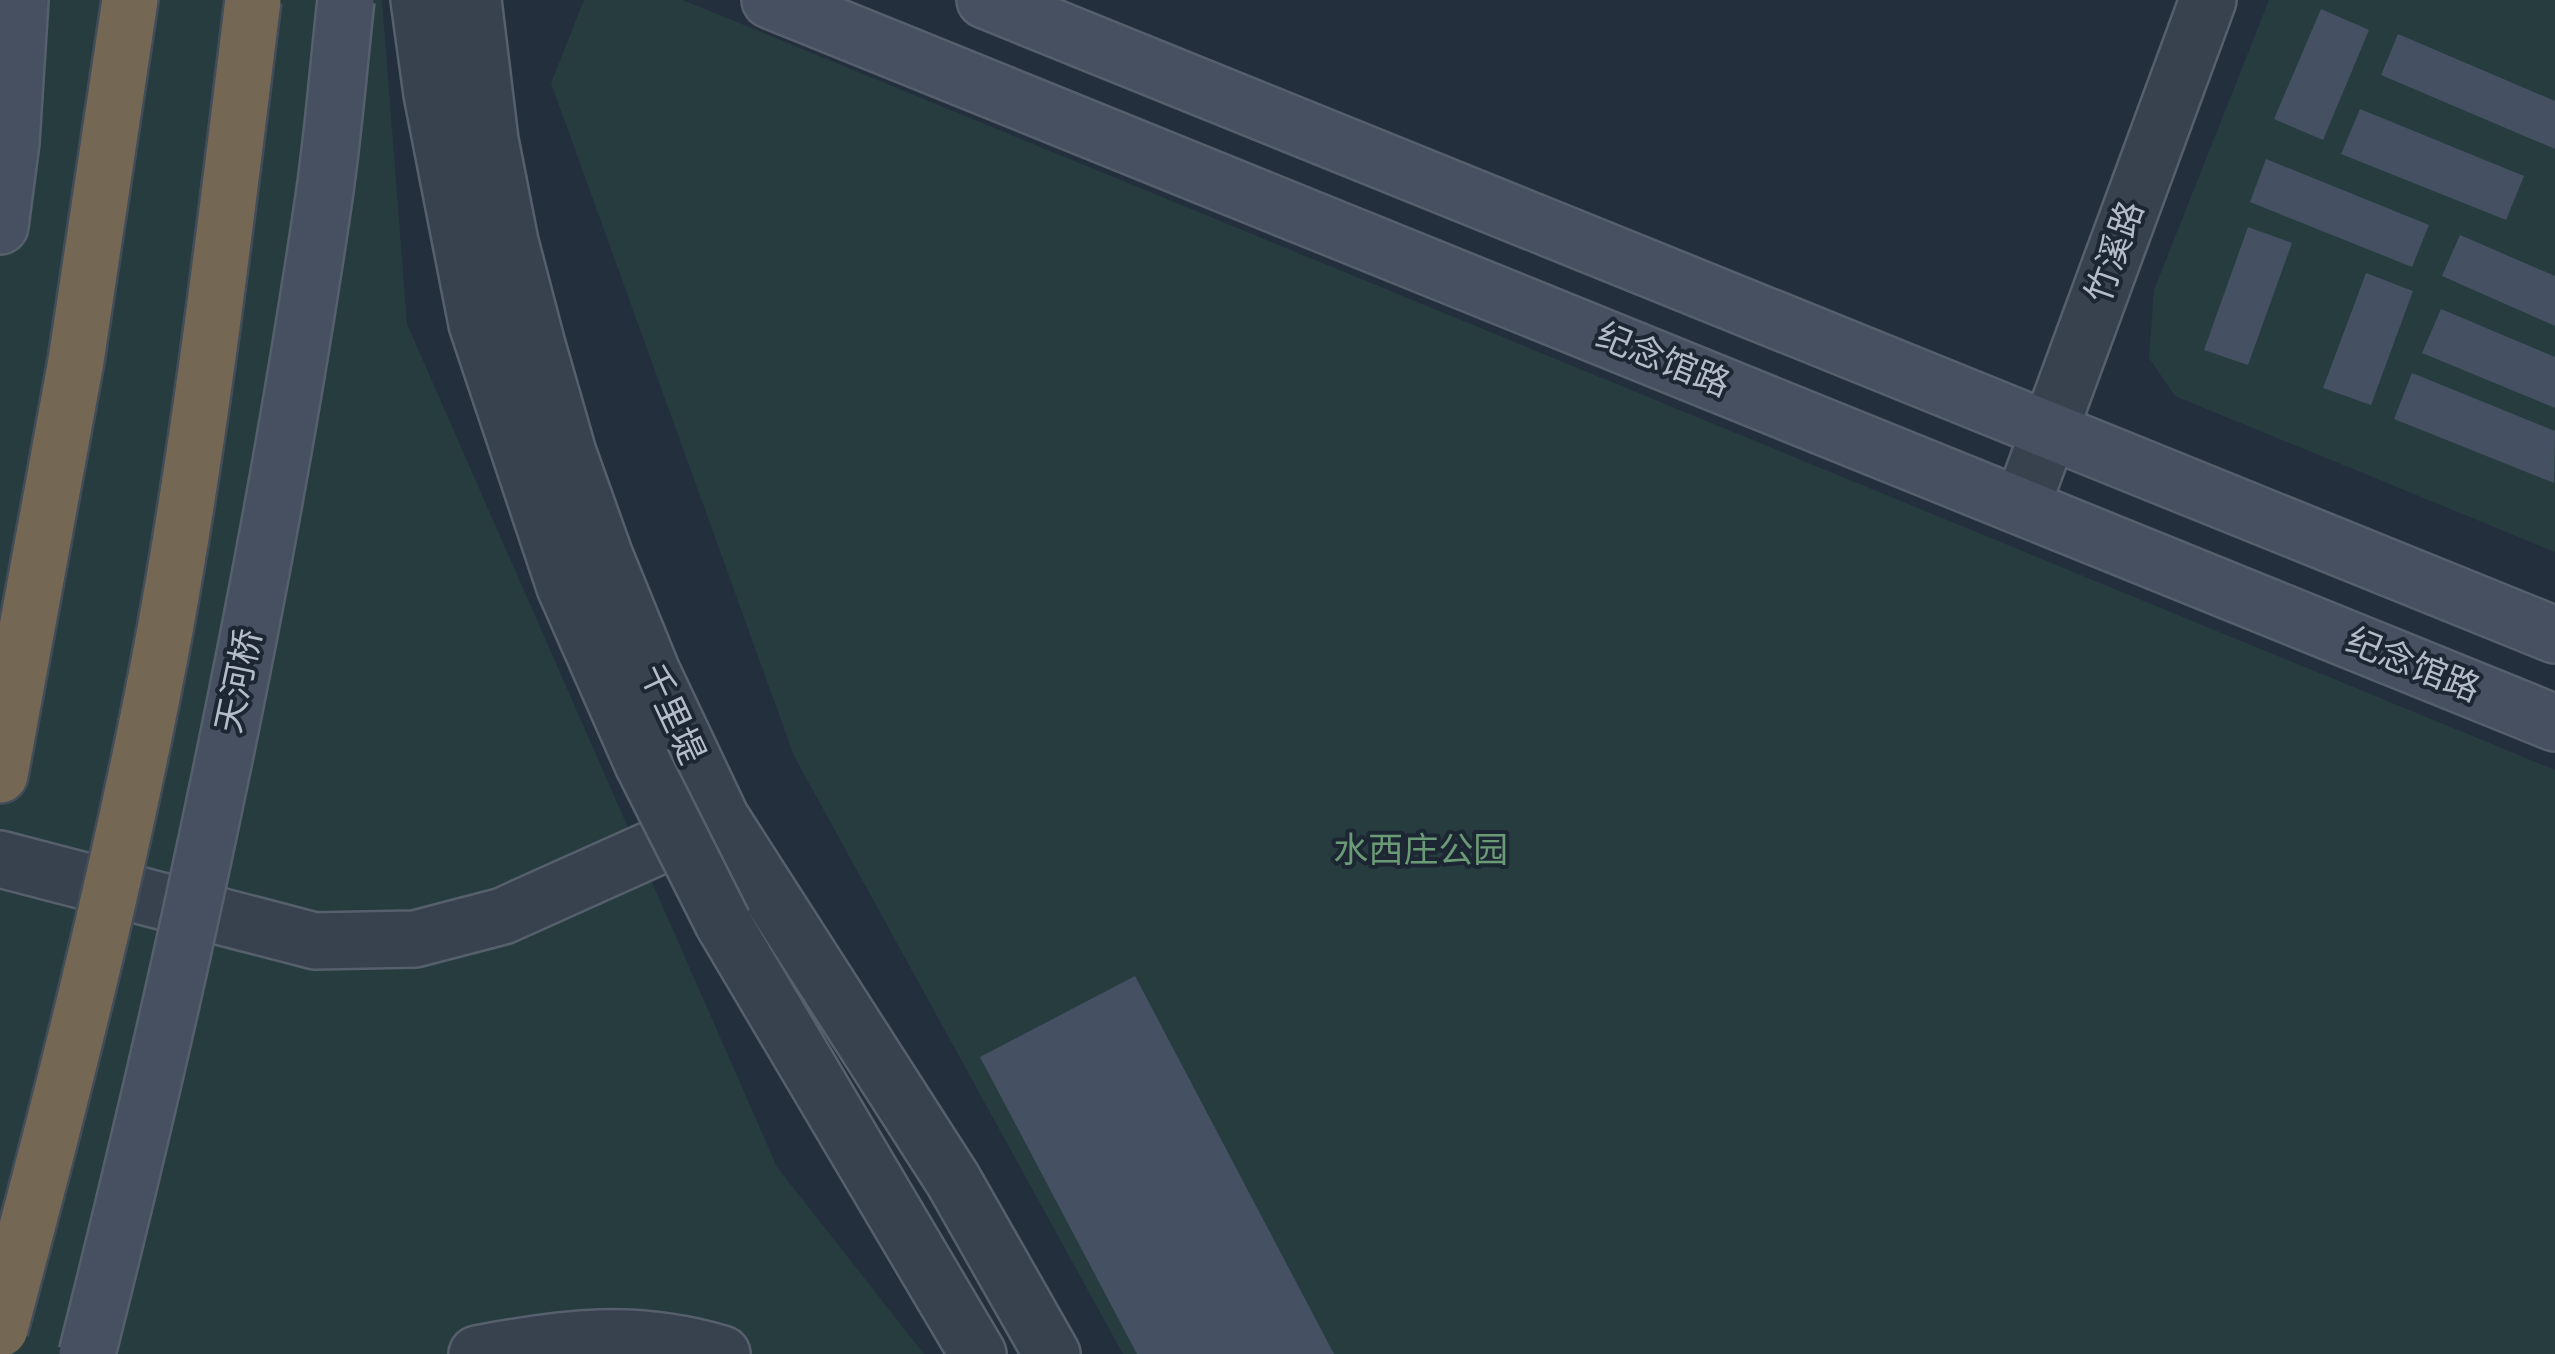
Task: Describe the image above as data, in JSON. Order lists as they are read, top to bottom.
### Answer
{
  "streets": {
    "main road": ["纪念馆路", "天河桥"],
    "street": ["竹溪路", "千里堤"]
  },
  "crossings": [
    ["竹溪路", "纪念馆路"]
  ],
  "parks": ["水西庄公园"]
}
